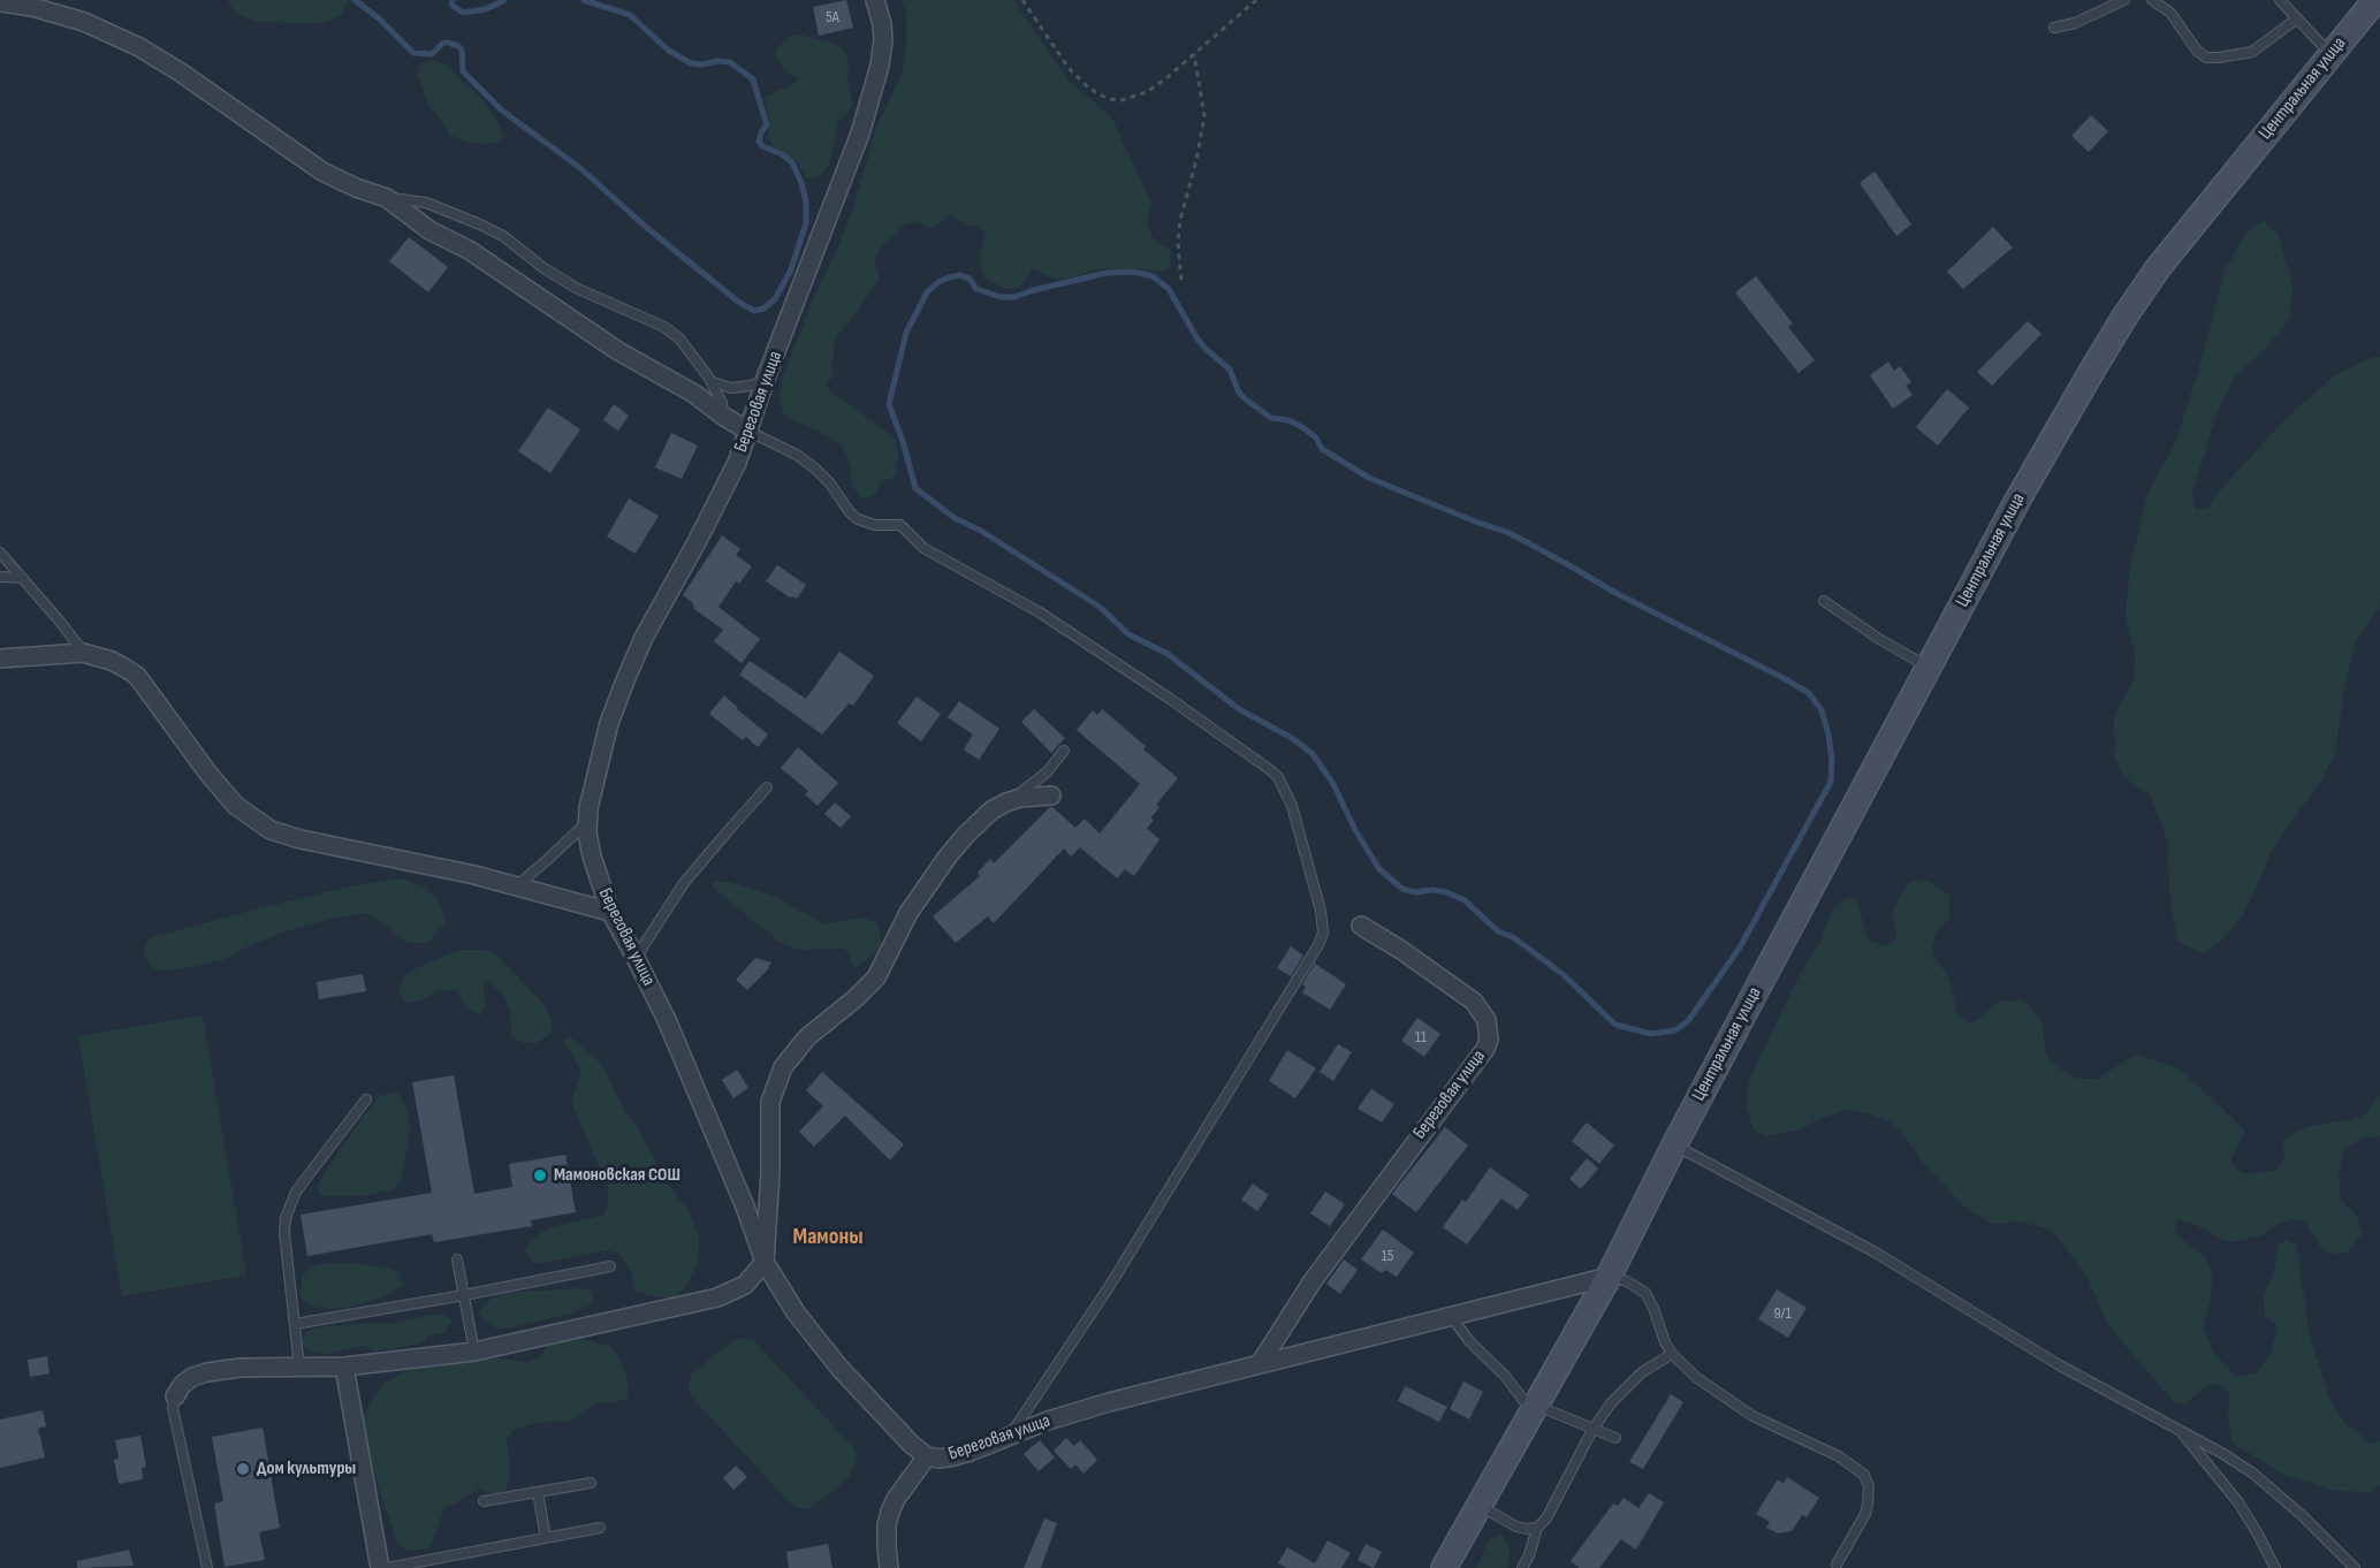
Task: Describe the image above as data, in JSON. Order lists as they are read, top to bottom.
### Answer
{
  "streets": {
    "street": ["Центральная улица", "Береговая улица"]
  },
  "crossings": [
    ["Центральная улица", "Береговая улица"]
  ],
  "districts": ["Мамоны"],
  "places": ["Мамоновская СОШ", "Дом культуры"],
  "house_numbers": [
    "5А",
    "11",
    "15",
    "9/1"
  ]
}
